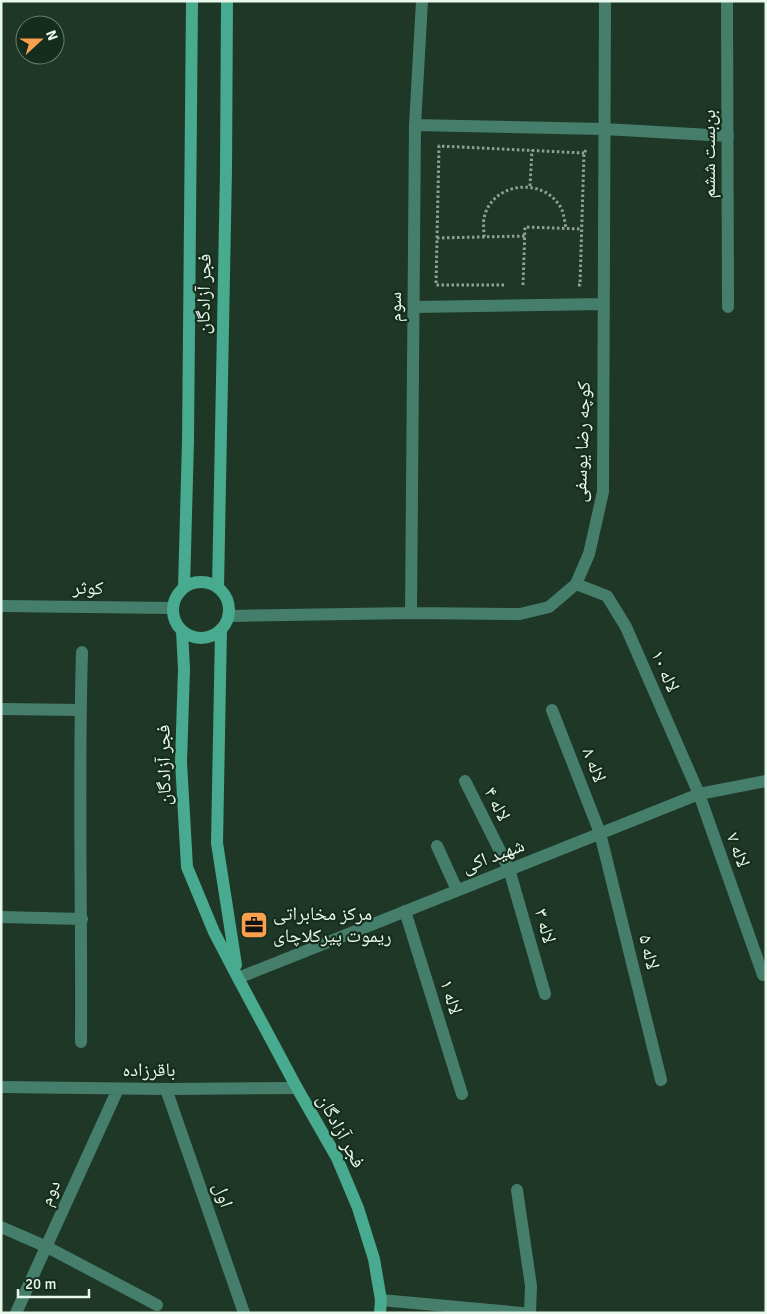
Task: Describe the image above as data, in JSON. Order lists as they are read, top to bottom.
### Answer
{
  "streets": {
    "street": [
      "بن‌بست ششم",
      "فجر آزادگان",
      "سوم",
      "کوچه رضا یوسفی",
      "کوثر",
      "لاله ۱۰",
      "لاله ۸",
      "لاله ۴",
      "لاله ۷",
      "شهید اکی",
      "لاله ۳",
      "لاله ۵",
      "لاله ۱",
      "باقرزاده",
      "دوم",
      "اول"
    ]
  },
  "crossings": [
    ["فجر آزادگان", "کوچه رضا یوسفی"],
    ["فجر آزادگان", "کوثر"],
    ["فجر آزادگان", "شهید اکی"],
    ["فجر آزادگان", "باقرزاده"],
    ["سوم", "کوچه رضا یوسفی"],
    ["کوچه رضا یوسفی", "کوثر"],
    ["کوچه رضا یوسفی", "لاله ۱۰"],
    ["لاله ۱۰", "لاله ۷"],
    ["لاله ۱۰", "شهید اکی"],
    ["لاله ۸", "شهید اکی"],
    ["لاله ۸", "لاله ۵"],
    ["لاله ۴", "شهید اکی"],
    ["لاله ۴", "لاله ۳"],
    ["لاله ۷", "شهید اکی"],
    ["شهید اکی", "لاله ۳"],
    ["شهید اکی", "لاله ۵"],
    ["شهید اکی", "لاله ۱"],
    ["باقرزاده", "دوم"],
    ["باقرزاده", "اول"]
  ],
  "places": {
    "office": ["مرکز مخابراتی ریموت پیرکلاچای"]
  },
  "scale_bar": "20 m",
  "north": "right"
}
